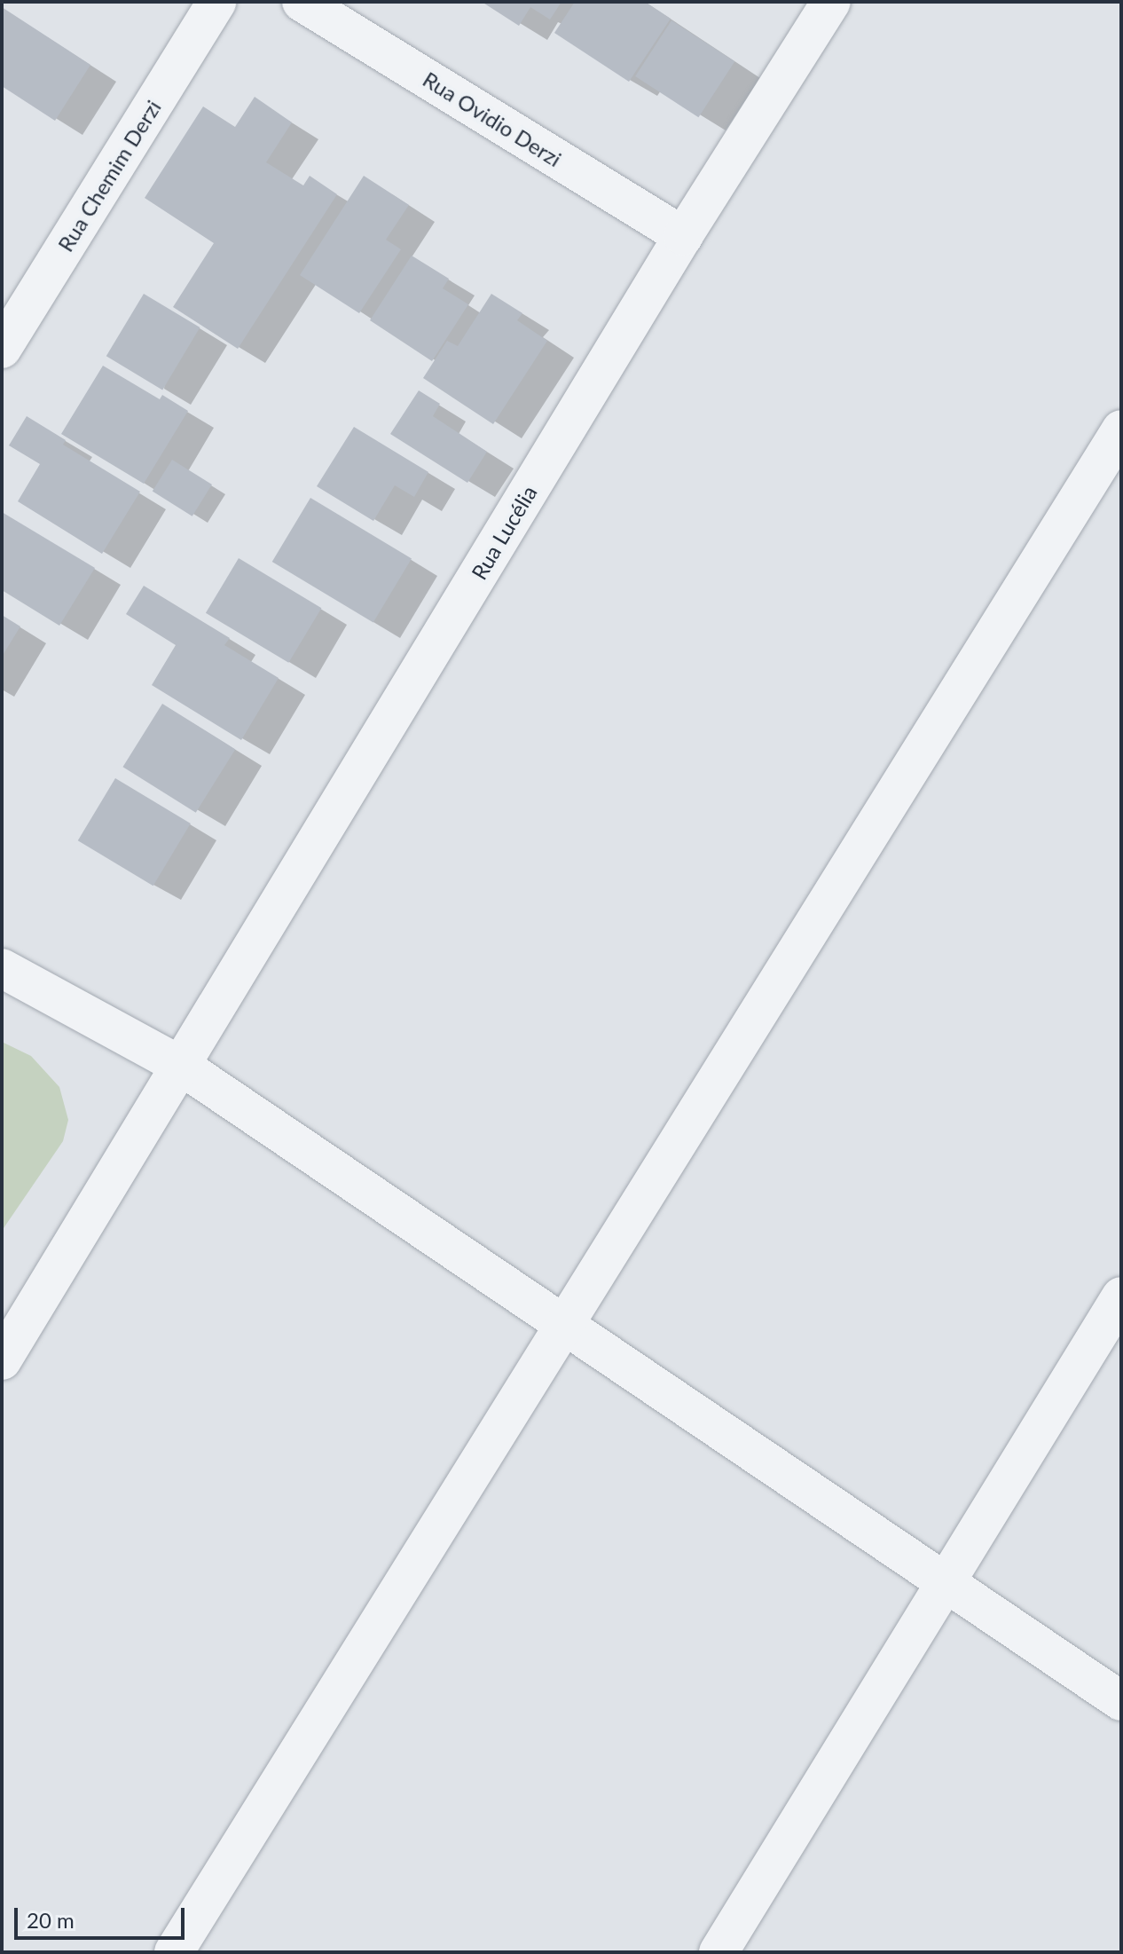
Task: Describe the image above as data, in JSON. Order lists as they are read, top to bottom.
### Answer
{
  "streets": {
    "street": ["Rua Ovidio Derzi", "Rua Chemim Derzi", "Rua Lucélia"]
  },
  "crossings": [
    ["Rua Ovidio Derzi", "Rua Lucélia"]
  ],
  "scale_bar": "20 m"
}
